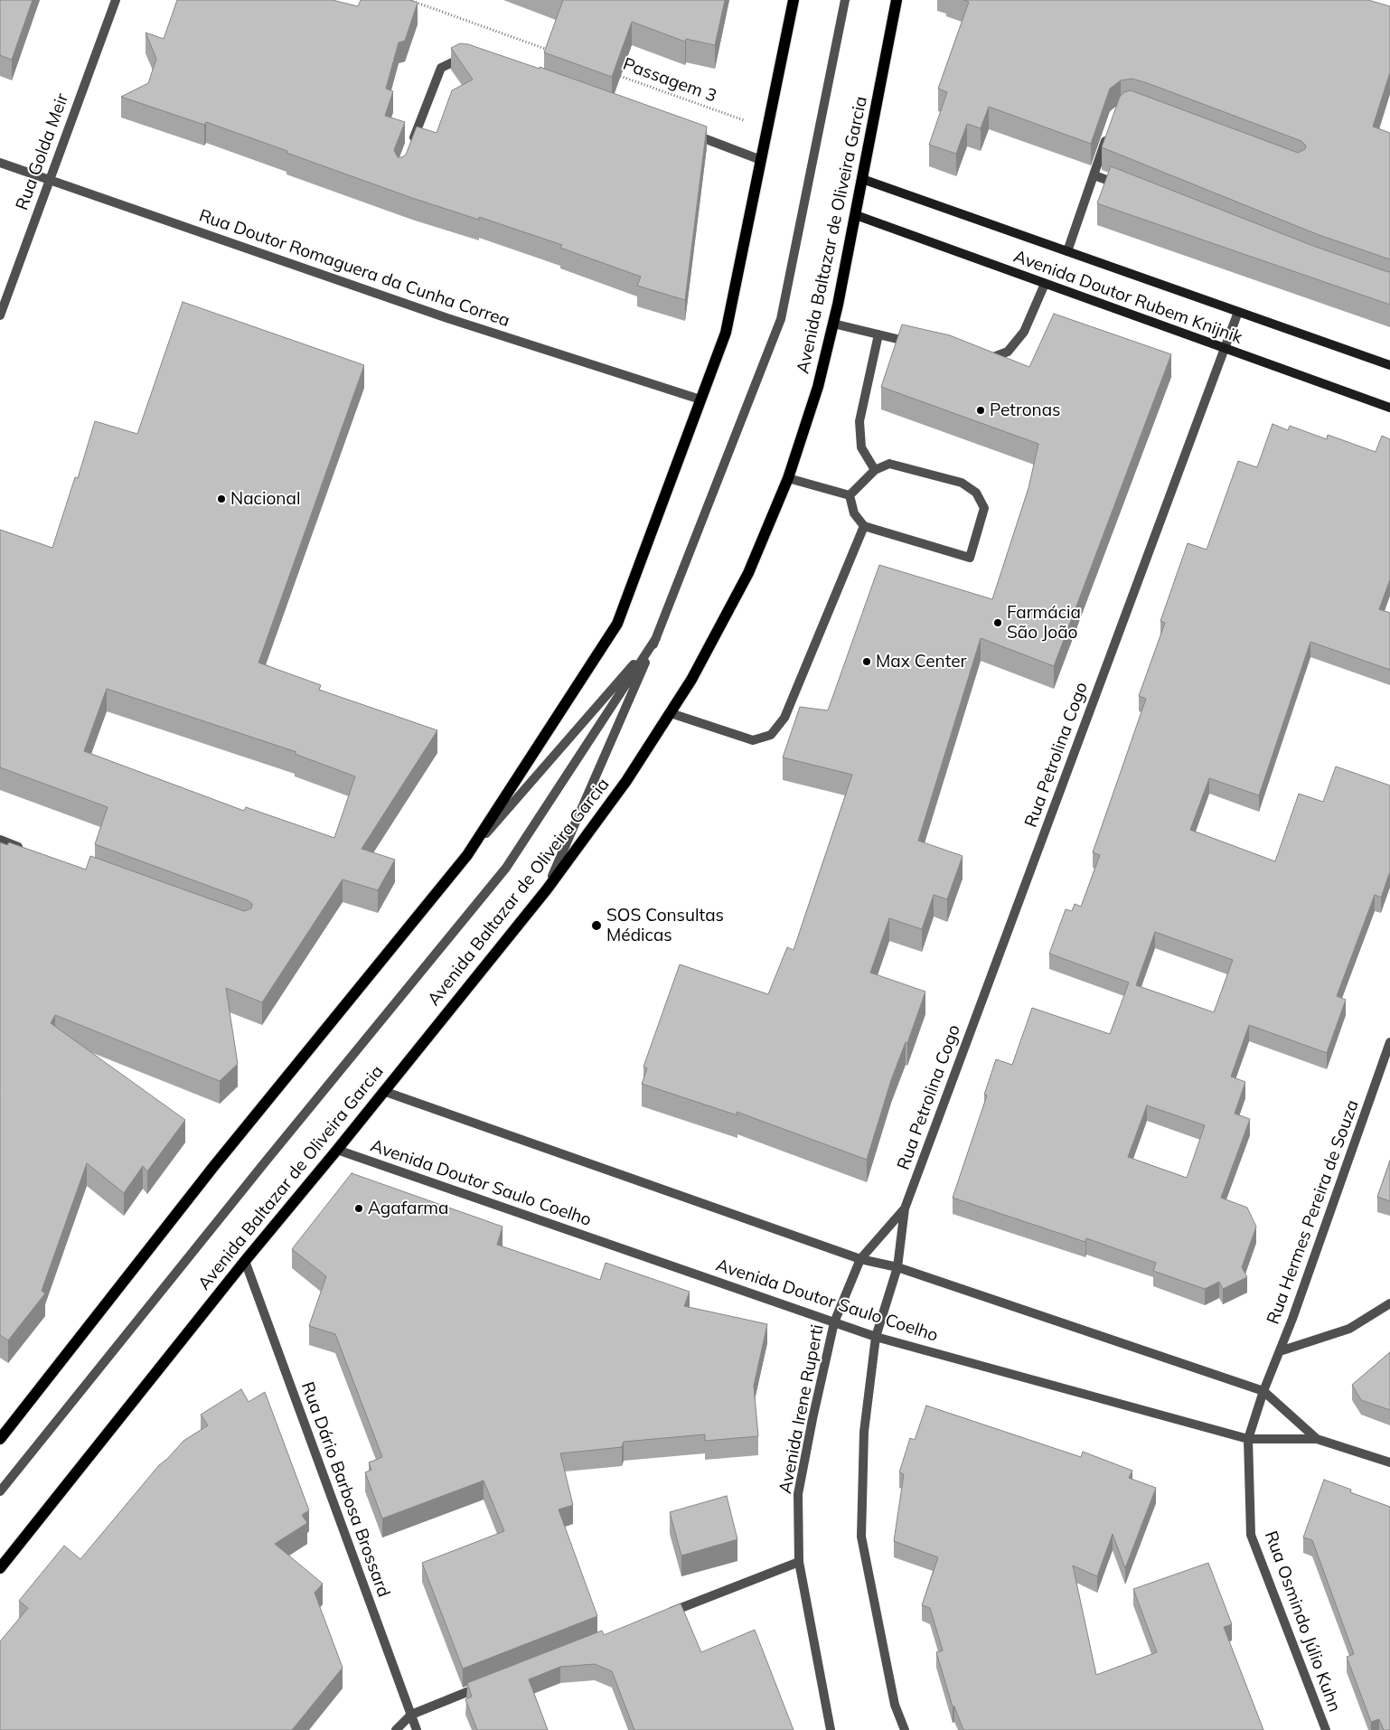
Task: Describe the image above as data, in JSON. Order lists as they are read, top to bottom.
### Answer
{
  "streets": {
    "main road": ["Avenida Baltazar de Oliveira Garcia"],
    "street": [
      "Rua Golda Meir",
      "Rua Doutor Romaguera da Cunha Correa",
      "Avenida Doutor Rubem Knijnik",
      "Rua Petrolina Cogo",
      "Avenida Doutor Saulo Coelho",
      "Rua Hermes Pereira de Souza",
      "Avenida Irene Ruperti",
      "Rua Dário Barbosa Brossard",
      "Rua Osmindo Júlio Kuhn"
    ],
    "path": ["Passagem 3"]
  },
  "crossings": [
    ["Rua Golda Meir", "Rua Doutor Romaguera da Cunha Correa"],
    ["Avenida Baltazar de Oliveira Garcia", "Avenida Doutor Rubem Knijnik"],
    ["Avenida Baltazar de Oliveira Garcia", "Avenida Doutor Saulo Coelho"],
    ["Avenida Baltazar de Oliveira Garcia", "Rua Dário Barbosa Brossard"],
    ["Avenida Doutor Rubem Knijnik", "Rua Petrolina Cogo"],
    ["Rua Petrolina Cogo", "Avenida Doutor Saulo Coelho"],
    ["Rua Petrolina Cogo", "Avenida Irene Ruperti"],
    ["Avenida Doutor Saulo Coelho", "Rua Hermes Pereira de Souza"],
    ["Avenida Doutor Saulo Coelho", "Avenida Irene Ruperti"],
    ["Avenida Doutor Saulo Coelho", "Rua Osmindo Júlio Kuhn"],
    ["Rua Hermes Pereira de Souza", "Rua Osmindo Júlio Kuhn"]
  ],
  "places": [
    "Petronas",
    "Nacional",
    "Farmácia São João",
    "Max Center",
    "SOS Consultas Médicas",
    "Agafarma"
  ]
}
